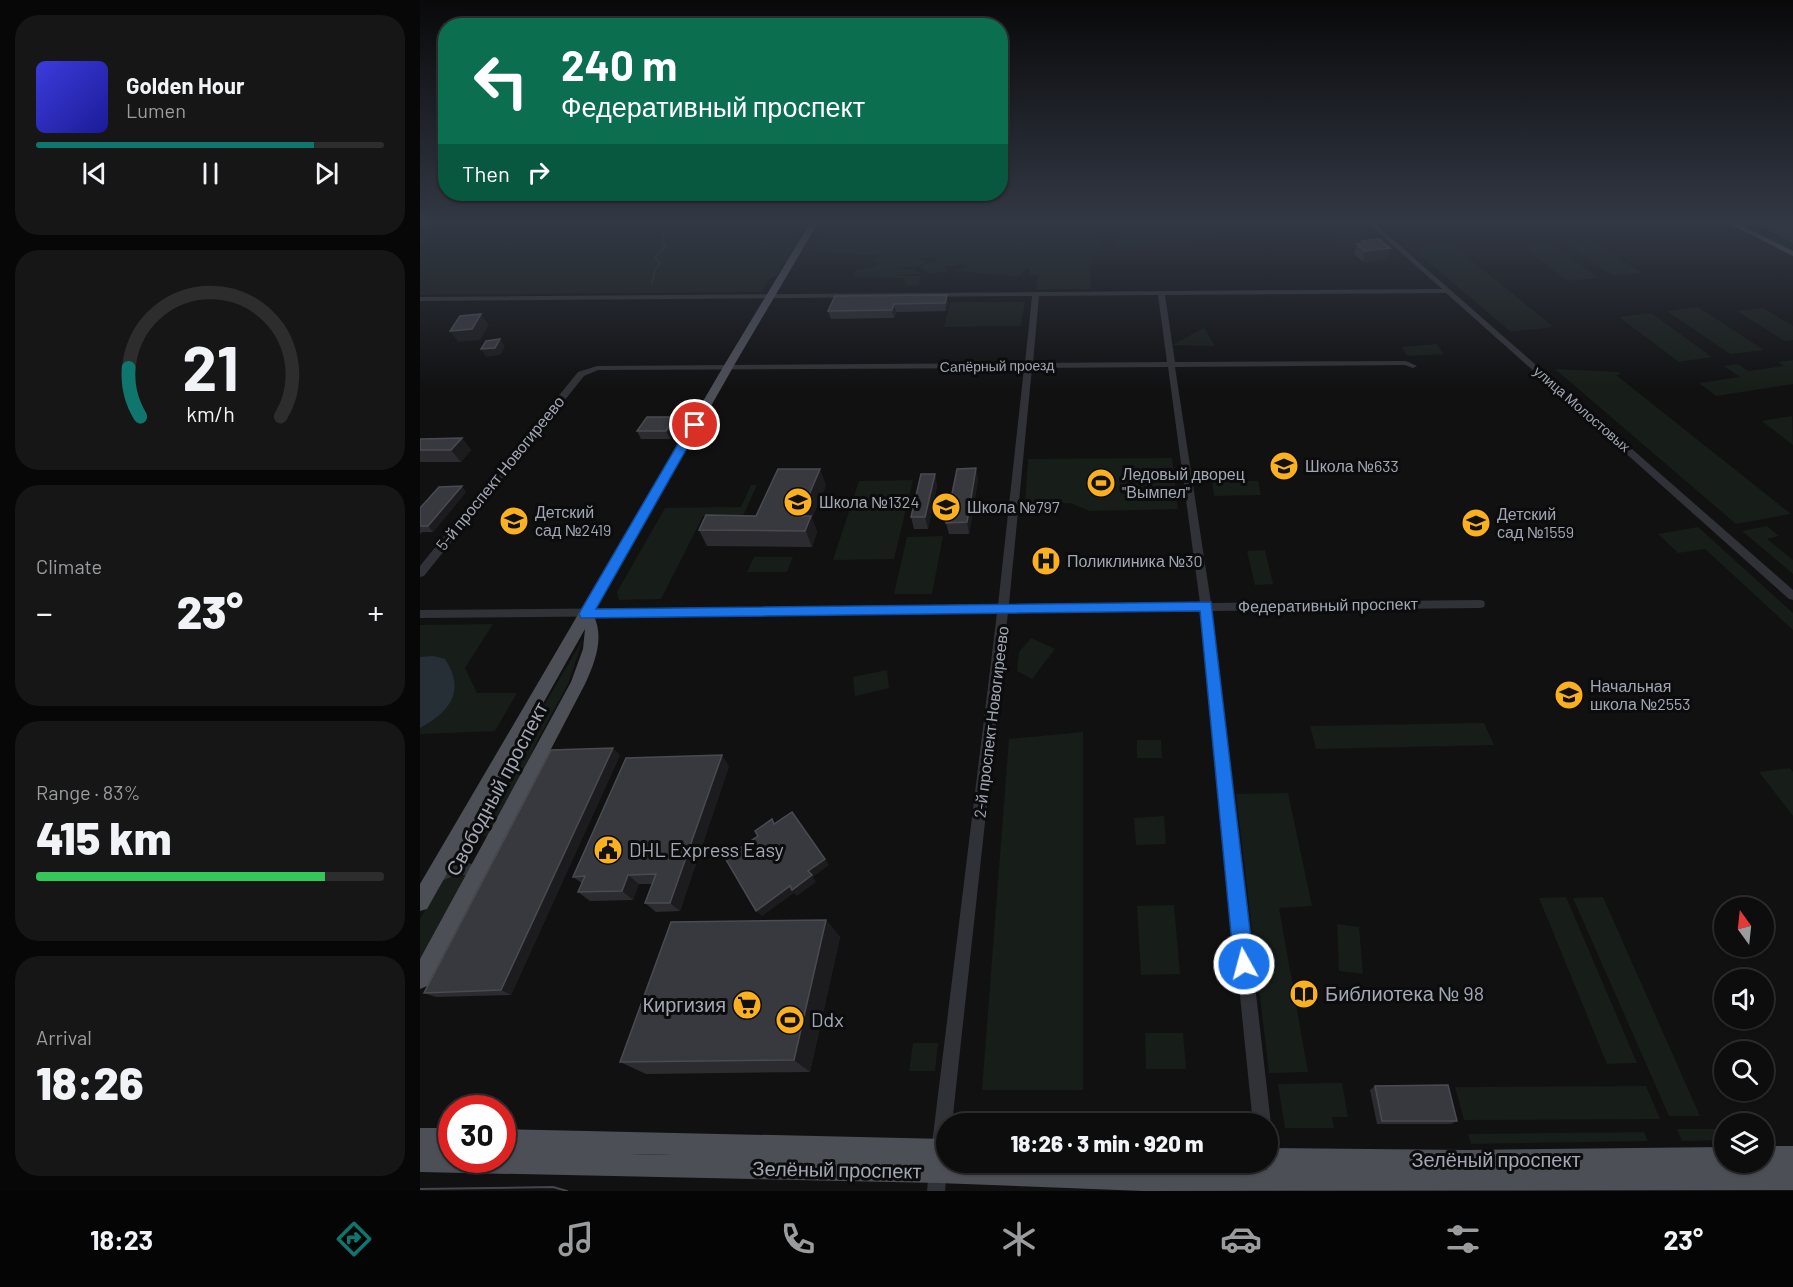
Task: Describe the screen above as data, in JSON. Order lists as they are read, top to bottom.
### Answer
{
  "streets": {
    "main road": ["Свободный проспект", "Зелёный проспект"],
    "street": [
      "Сапёрный проезд",
      "улица Молостовых",
      "5-й проспект Новогиреево",
      "Федеративный проспект",
      "2-й проспект Новогиреево"
    ]
  },
  "crossings": [
    ["Сапёрный проезд", "5-й проспект Новогиреево"],
    ["Сапёрный проезд", "2-й проспект Новогиреево"],
    ["Сапёрный проезд", "Свободный проспект"],
    ["Федеративный проспект", "2-й проспект Новогиреево"],
    ["Федеративный проспект", "Свободный проспект"]
  ],
  "places": {
    "school or university": [
      "Школа №633",
      "Школа №1324",
      "Школа №797",
      "Детский сад №2419",
      "Детский сад №1559",
      "Начальная школа №2553"
    ],
    "sports": ["Ледовый дворец \"Вымпел\"", "Ddx"],
    "hospital": ["Поликлиника №30"],
    "public building": ["DHL Express Easy"],
    "library": ["Библиотека № 98"],
    "supermarket": ["Киргизия"]
  },
  "north": "top",
  "page": {
    "turn": ["240 m", "Федеративный проспект"],
    "song": ["Golden Hour", "Lumen"],
    "then": "Then",
    "tile": [
      "Climate",
      ["Range · 83%", "415 km"],
      ["Arrival", "18:26"]
    ],
    "heat": ["−", "23°", "+"],
    "limit": "30",
    "trip": "18:26 · 3 min · 920 m",
    "tabs": ["18:23", "23°"],
    "gauge": ["21", "km/h"]
  }
}
